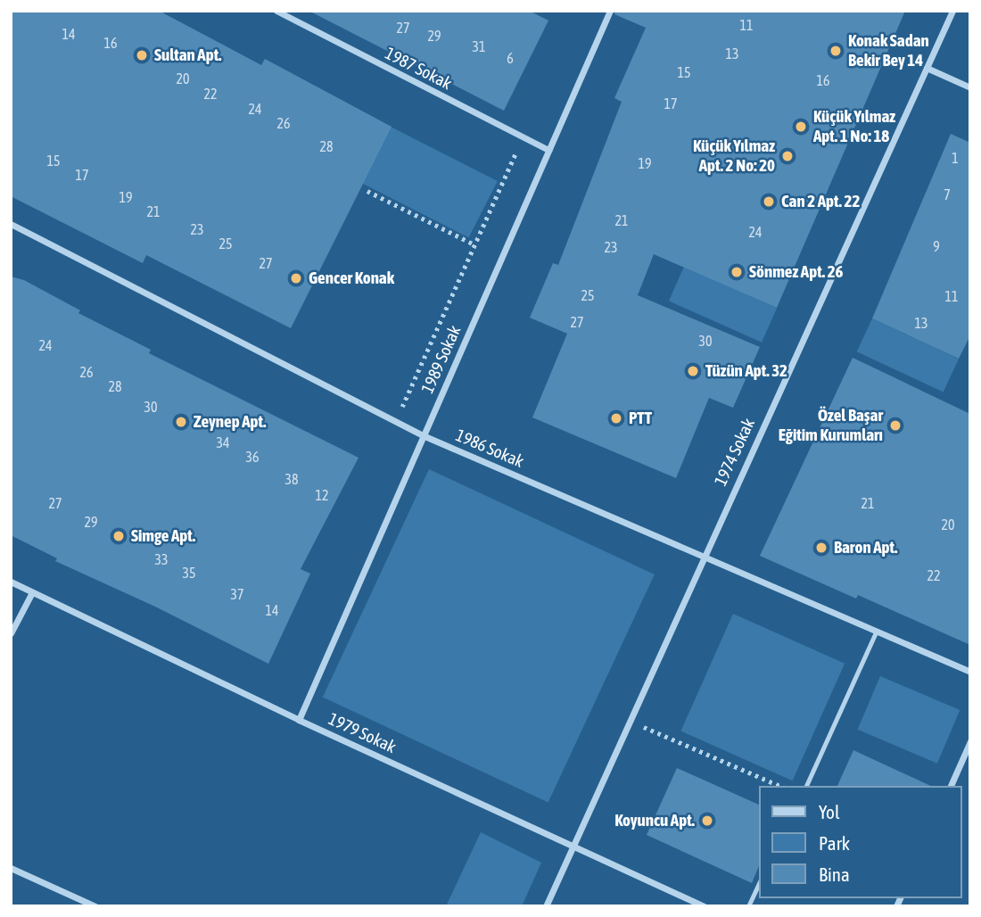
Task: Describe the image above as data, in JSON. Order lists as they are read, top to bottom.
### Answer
{
  "streets": {
    "street": [
      "1987 Sokak",
      "1989 Sokak",
      "1986 Sokak",
      "1974 Sokak",
      "1979 Sokak"
    ]
  },
  "crossings": [
    ["1987 Sokak", "1989 Sokak"],
    ["1989 Sokak", "1986 Sokak"],
    ["1989 Sokak", "1979 Sokak"],
    ["1986 Sokak", "1974 Sokak"],
    ["1974 Sokak", "1979 Sokak"]
  ],
  "places": [
    "Konak Sadan Bekir Bey 14",
    "Sultan Apt.",
    "Küçük Yılmaz Apt. 1 No: 18",
    "Küçük Yılmaz Apt. 2 No: 20",
    "Can 2 Apt. 22",
    "Sönmez Apt. 26",
    "Gencer Konak",
    "Tüzün Apt. 32",
    "PTT",
    "Zeynep Apt.",
    "Özel Başar Eğitim Kurumları",
    "Simge Apt.",
    "Baron Apt.",
    "Koyuncu Apt."
  ],
  "house_numbers": [
    "11",
    "27",
    "14",
    "29",
    "16",
    "31",
    "13",
    "6",
    "15",
    "20",
    "16",
    "22",
    "17",
    "24",
    "26",
    "28",
    "1",
    "15",
    "19",
    "17",
    "7",
    "19",
    "21",
    "21",
    "23",
    "24",
    "25",
    "9",
    "23",
    "27",
    "25",
    "11",
    "27",
    "13",
    "30",
    "24",
    "26",
    "28",
    "30",
    "34",
    "36",
    "38",
    "12",
    "27",
    "21",
    "29",
    "20",
    "33",
    "35",
    "22",
    "37",
    "14"
  ],
  "legend": ["Yol", "Park", "Bina"]
}
